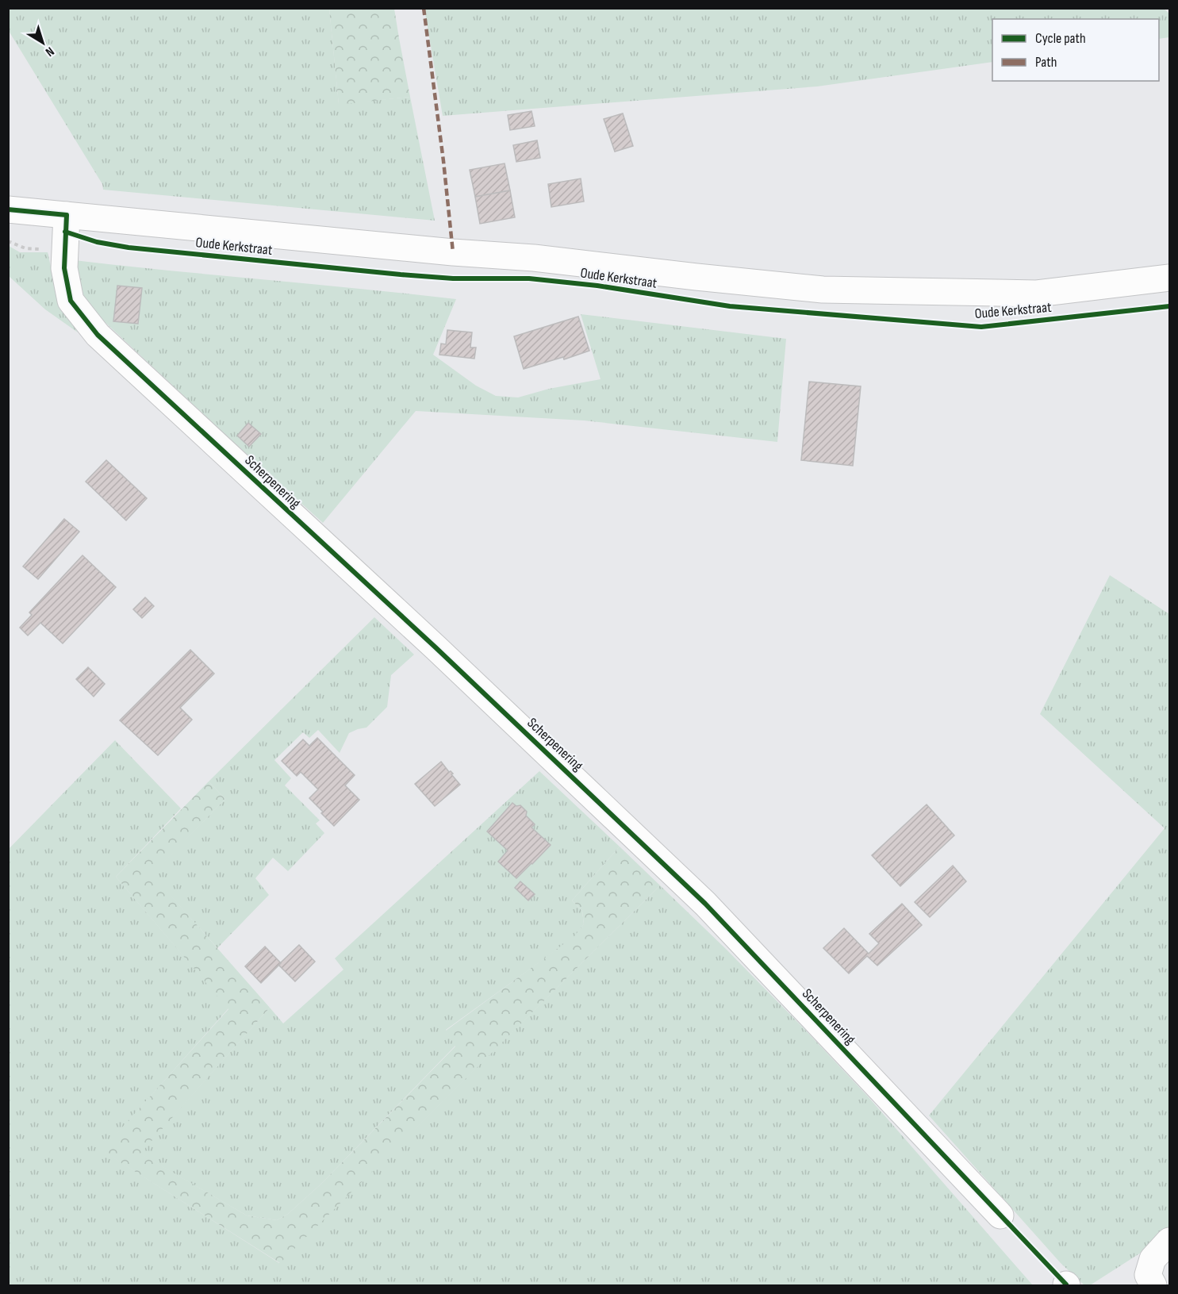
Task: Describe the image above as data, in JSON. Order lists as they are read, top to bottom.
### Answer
{
  "streets": {
    "street": ["Oude Kerkstraat", "Scherpenering"]
  },
  "crossings": [
    ["Oude Kerkstraat", "Scherpenering"]
  ],
  "legend": ["Cycle path", "Path"],
  "north": "bottom right"
}
